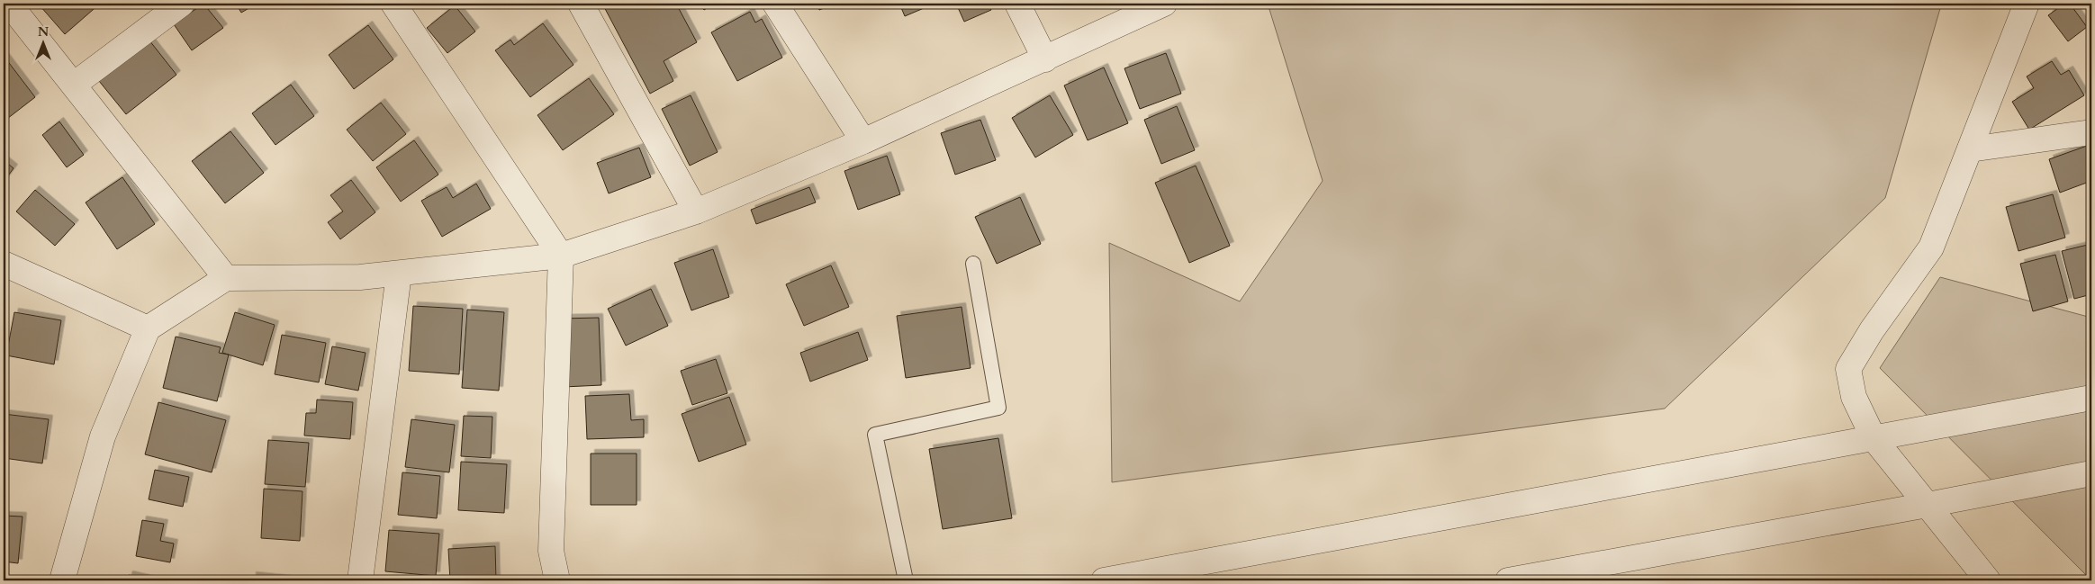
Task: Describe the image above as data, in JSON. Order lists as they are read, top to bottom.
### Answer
{
  "north": "top"
}
